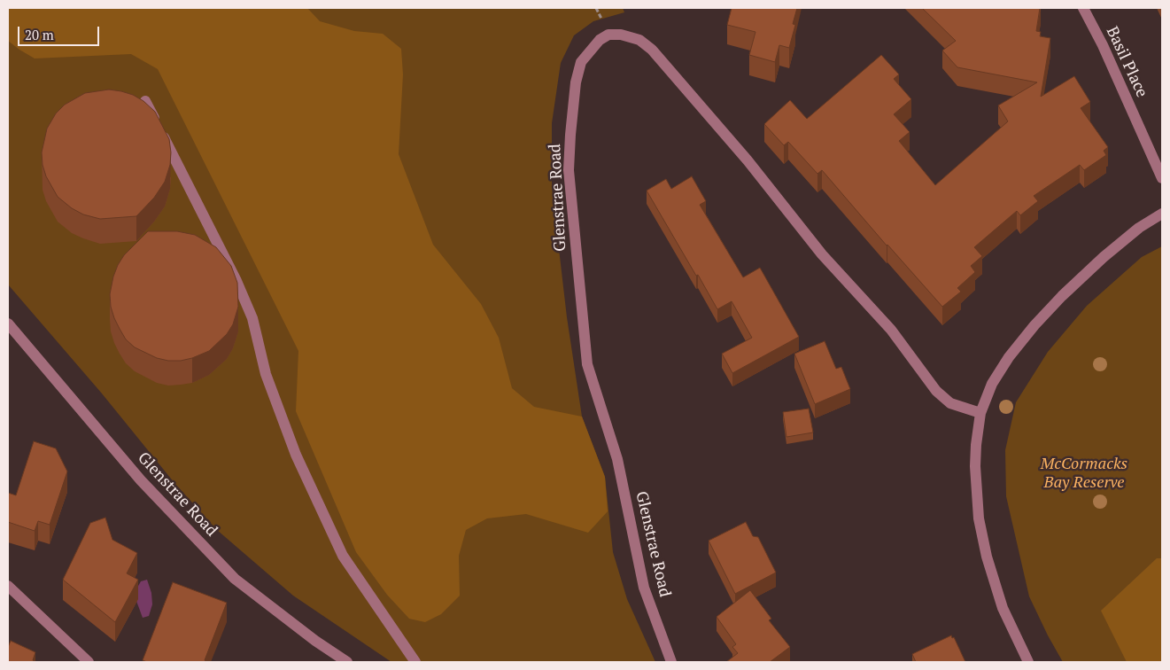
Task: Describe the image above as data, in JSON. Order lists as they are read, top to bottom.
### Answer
{
  "streets": {
    "street": ["Basil Place", "Glenstrae Road"]
  },
  "parks": ["McCormacks Bay Reserve"],
  "scale_bar": "20 m"
}
